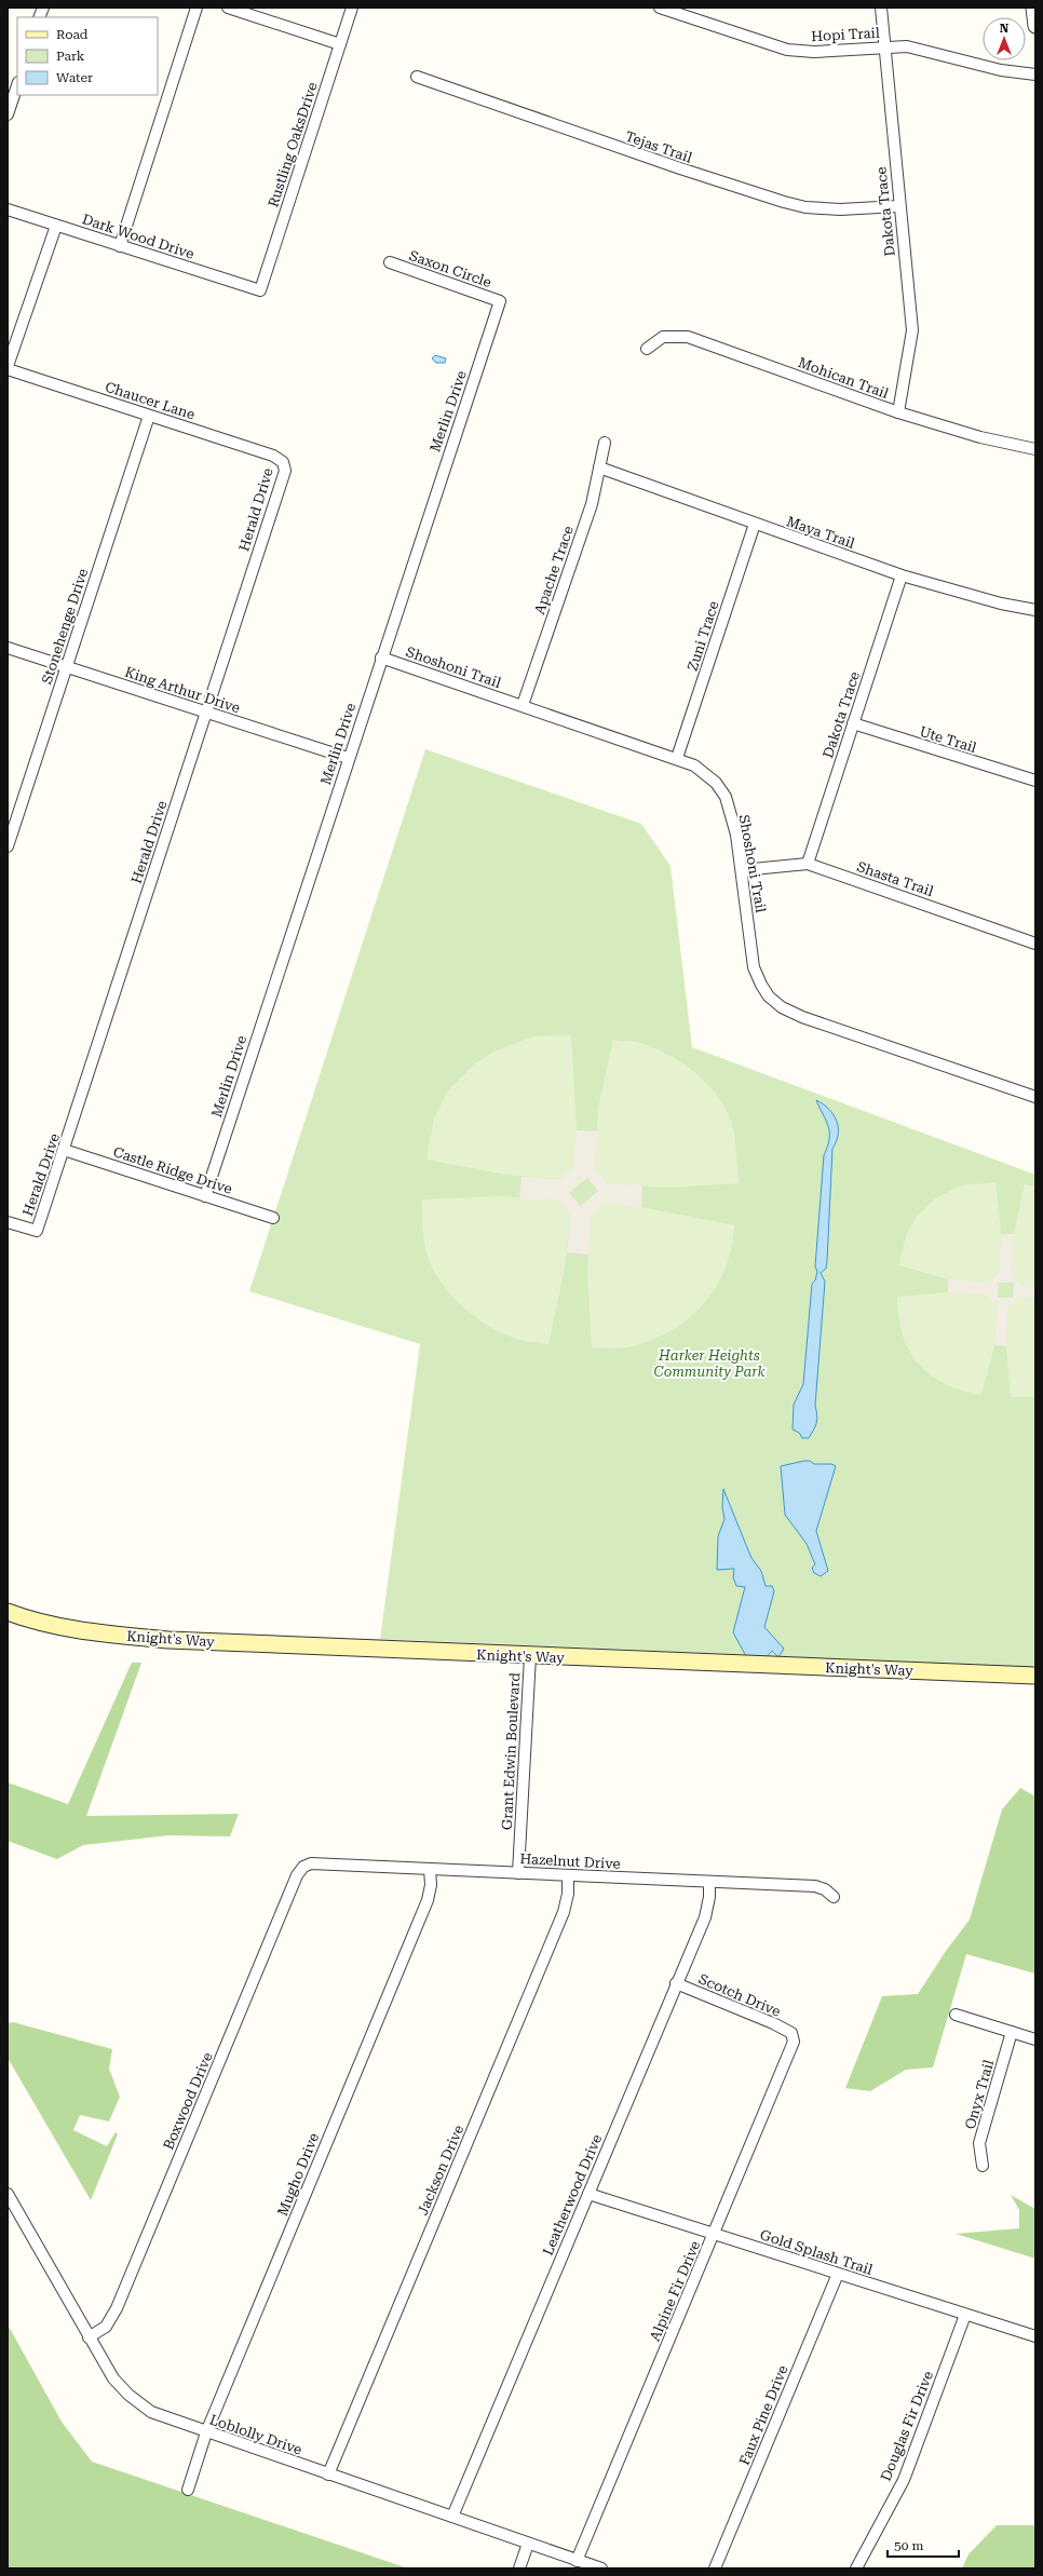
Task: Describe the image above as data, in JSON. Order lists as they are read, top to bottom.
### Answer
{
  "streets": {
    "main road": ["Knight's Way"],
    "street": [
      "Hopi Trail",
      "Rustling OaksDrive",
      "Tejas Trail",
      "Dakota Trace",
      "Dark Wood Drive",
      "Saxon Circle",
      "Mohican Trail",
      "Chaucer Lane",
      "Merlin Drive",
      "Herald Drive",
      "Maya Trail",
      "Apache Trace",
      "Stonehenge Drive",
      "Zuni Trace",
      "Shoshoni Trail",
      "King Arthur Drive",
      "Ute Trail",
      "Shasta Trail",
      "Castle Ridge Drive",
      "Grant Edwin Boulevard",
      "Hazelnut Drive",
      "Scotch Drive",
      "Onyx Trail",
      "Boxwood Drive",
      "Jackson Drive",
      "Mugho Drive",
      "Leatherwood Drive",
      "Gold Splash Trail",
      "Alpine Fir Drive",
      "Faux Pine Drive",
      "Douglas Fir Drive",
      "Loblolly Drive"
    ]
  },
  "crossings": [
    ["Hopi Trail", "Dakota Trace"],
    ["Rustling OaksDrive", "Dark Wood Drive"],
    ["Tejas Trail", "Dakota Trace"],
    ["Dakota Trace", "Mohican Trail"],
    ["Dakota Trace", "Maya Trail"],
    ["Dakota Trace", "Ute Trail"],
    ["Dakota Trace", "Shasta Trail"],
    ["Saxon Circle", "Merlin Drive"],
    ["Chaucer Lane", "Herald Drive"],
    ["Chaucer Lane", "Stonehenge Drive"],
    ["Merlin Drive", "Shoshoni Trail"],
    ["Merlin Drive", "King Arthur Drive"],
    ["Merlin Drive", "Castle Ridge Drive"],
    ["Herald Drive", "King Arthur Drive"],
    ["Herald Drive", "Castle Ridge Drive"],
    ["Maya Trail", "Apache Trace"],
    ["Maya Trail", "Zuni Trace"],
    ["Apache Trace", "Shoshoni Trail"],
    ["Stonehenge Drive", "King Arthur Drive"],
    ["Zuni Trace", "Shoshoni Trail"],
    ["Shoshoni Trail", "Shasta Trail"],
    ["Knight's Way", "Grant Edwin Boulevard"],
    ["Grant Edwin Boulevard", "Hazelnut Drive"],
    ["Hazelnut Drive", "Boxwood Drive"],
    ["Hazelnut Drive", "Jackson Drive"],
    ["Hazelnut Drive", "Mugho Drive"],
    ["Hazelnut Drive", "Leatherwood Drive"],
    ["Scotch Drive", "Leatherwood Drive"],
    ["Scotch Drive", "Alpine Fir Drive"],
    ["Boxwood Drive", "Loblolly Drive"],
    ["Jackson Drive", "Loblolly Drive"],
    ["Mugho Drive", "Loblolly Drive"],
    ["Leatherwood Drive", "Gold Splash Trail"],
    ["Leatherwood Drive", "Loblolly Drive"],
    ["Gold Splash Trail", "Alpine Fir Drive"],
    ["Gold Splash Trail", "Faux Pine Drive"],
    ["Gold Splash Trail", "Douglas Fir Drive"],
    ["Alpine Fir Drive", "Loblolly Drive"]
  ],
  "parks": ["Harker Heights Community Park"],
  "legend": ["Road", "Park", "Water"],
  "scale_bar": "50 m",
  "north": "top"
}
